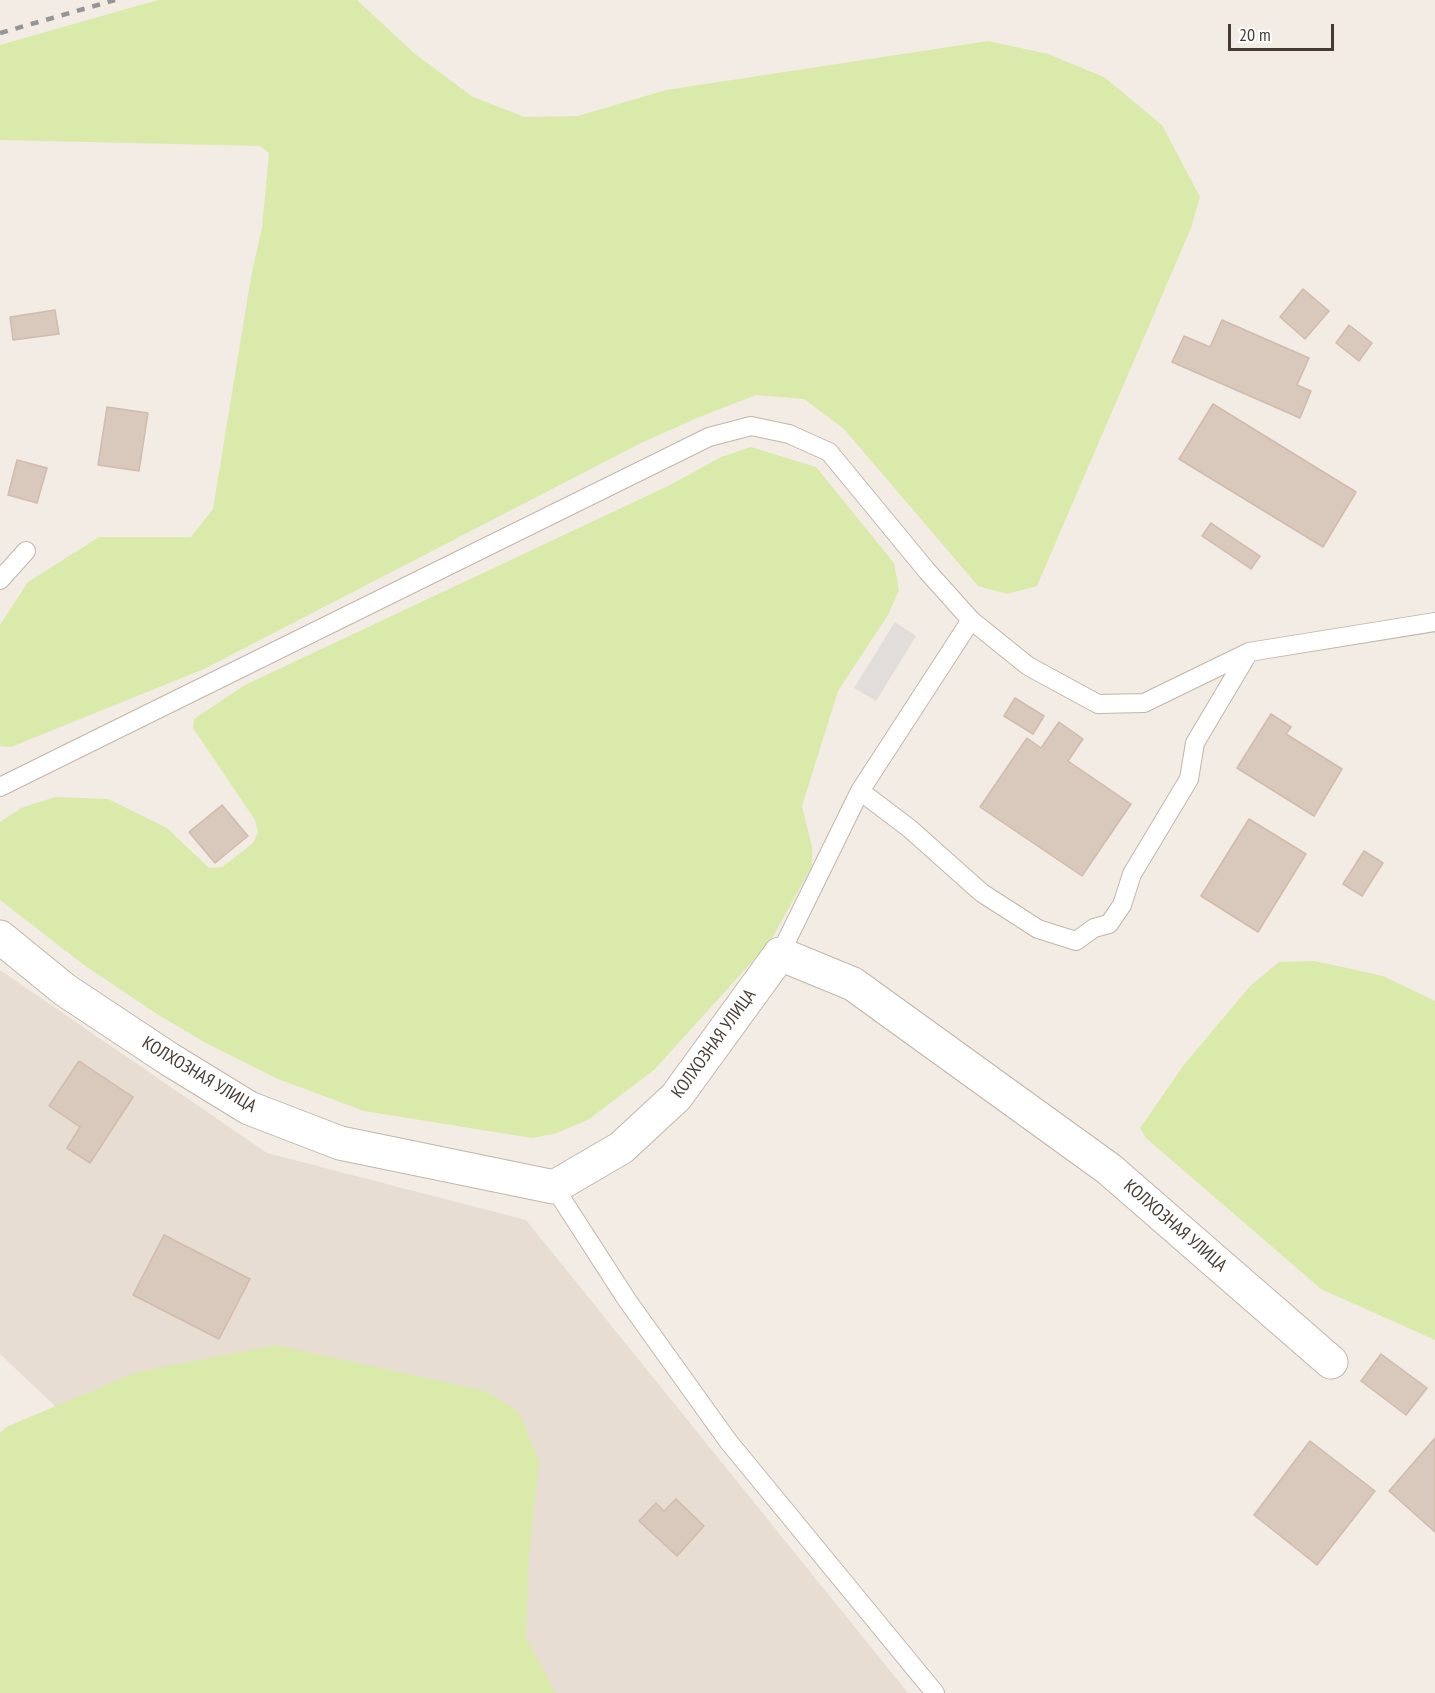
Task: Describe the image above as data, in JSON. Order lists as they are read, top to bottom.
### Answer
{
  "streets": {
    "street": ["КОЛХОЗНАЯ УЛИЦА"]
  },
  "scale_bar": "20 m"
}
